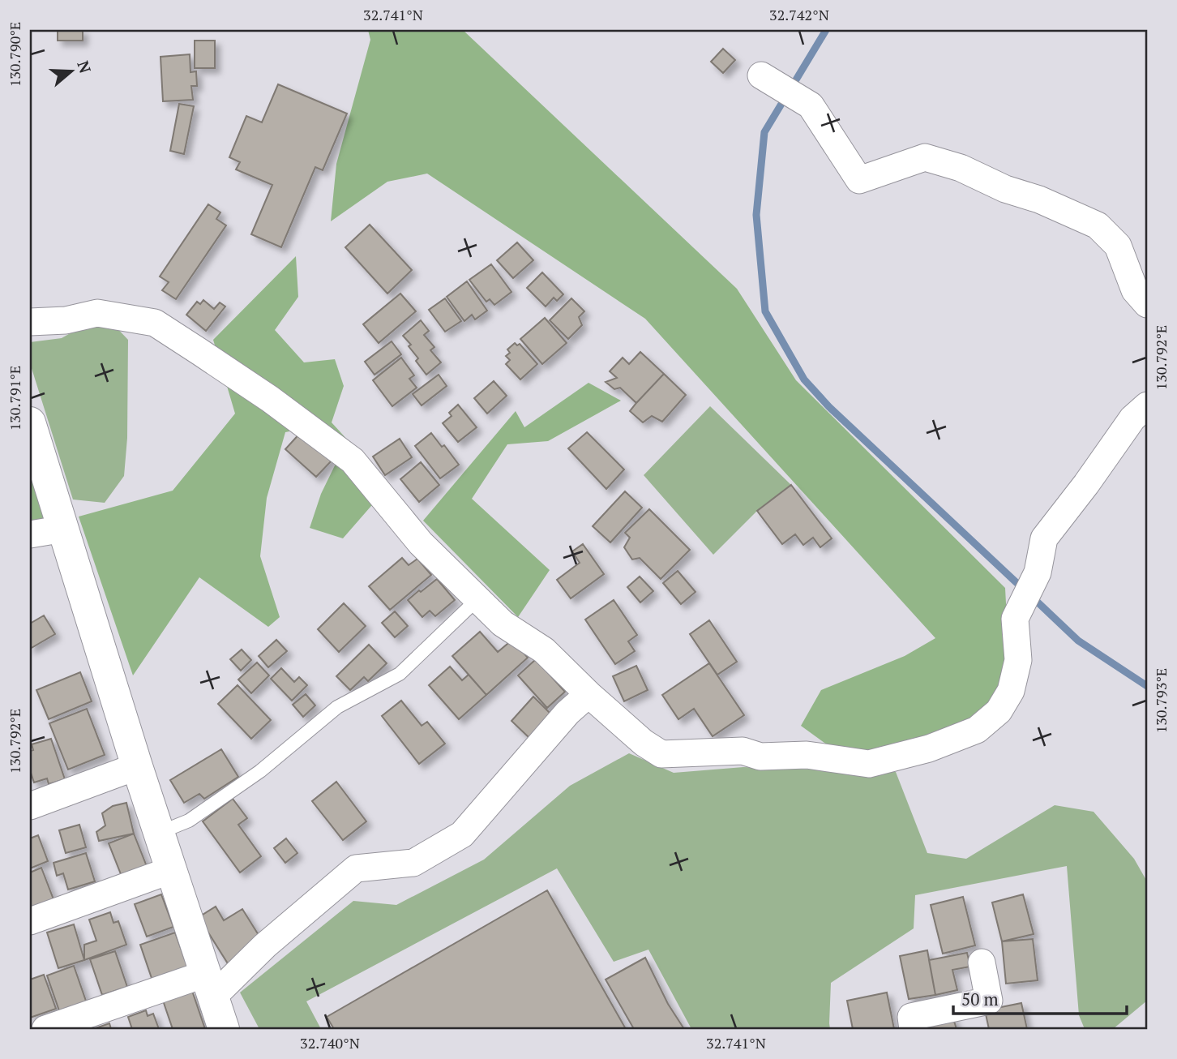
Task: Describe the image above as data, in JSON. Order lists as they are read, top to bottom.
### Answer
{
  "scale_bar": "50 m",
  "north": "right",
  "coordinates": [
    "32.741°N",
    "32.742°N",
    "130.790°E",
    "130.792°E",
    "130.791°E",
    "130.793°E",
    "32.740°N"
  ]
}
